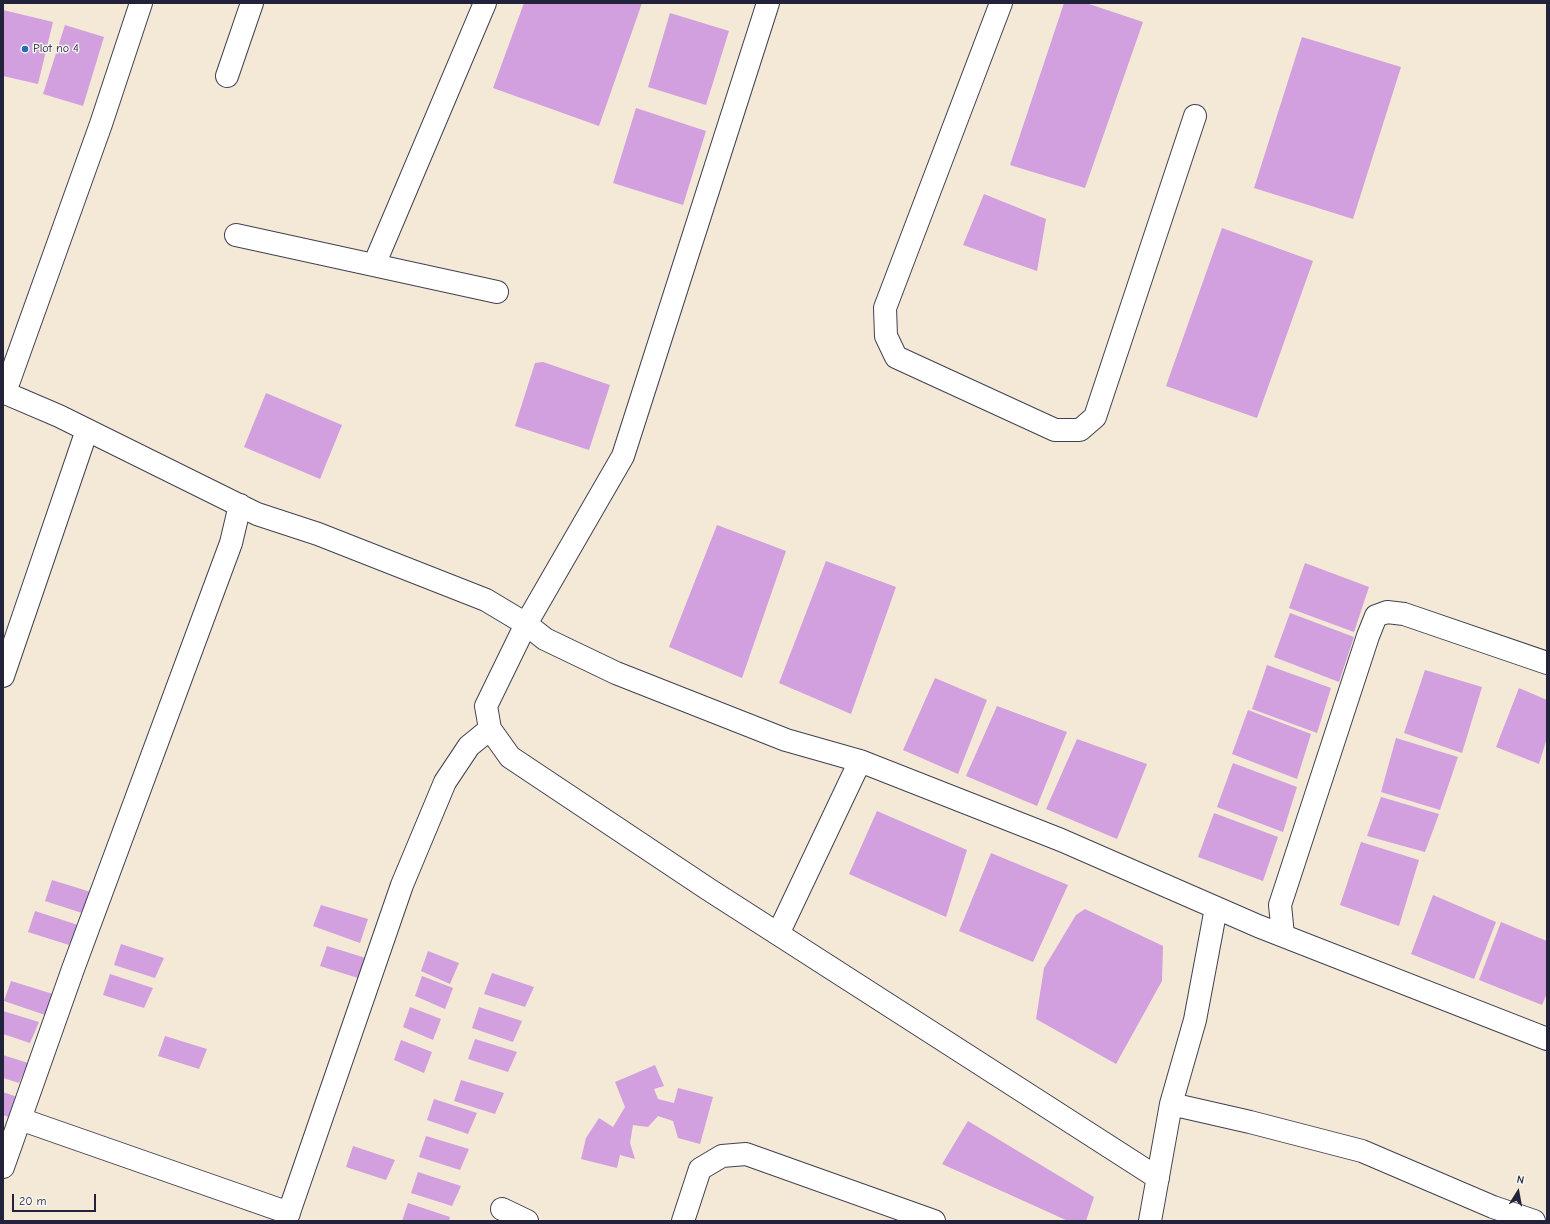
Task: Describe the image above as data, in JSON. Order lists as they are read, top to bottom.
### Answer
{
  "places": ["Plot no 4"],
  "scale_bar": "20 m",
  "north": "top"
}
